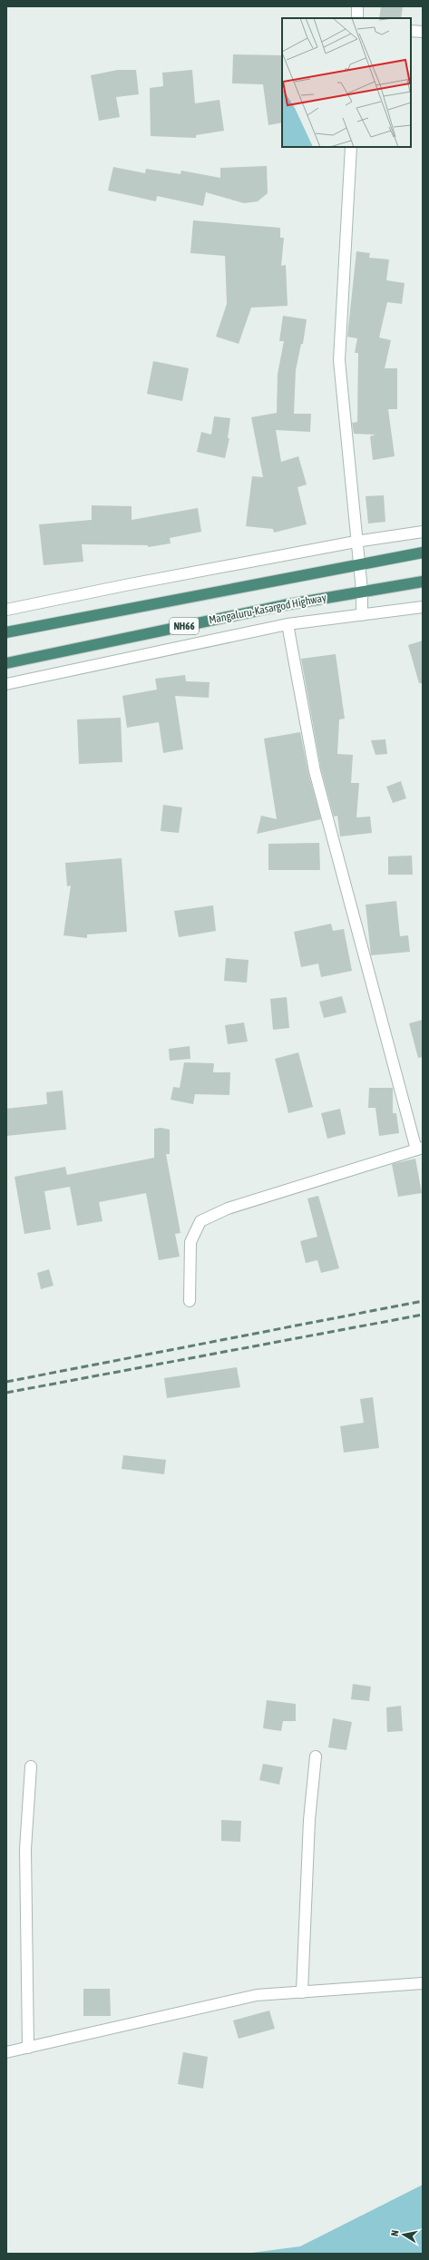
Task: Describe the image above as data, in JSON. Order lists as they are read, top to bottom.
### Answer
{
  "streets": {
    "highway": ["Mangaluru-Kasargod Highway", "NH66"]
  },
  "north": "left"
}
